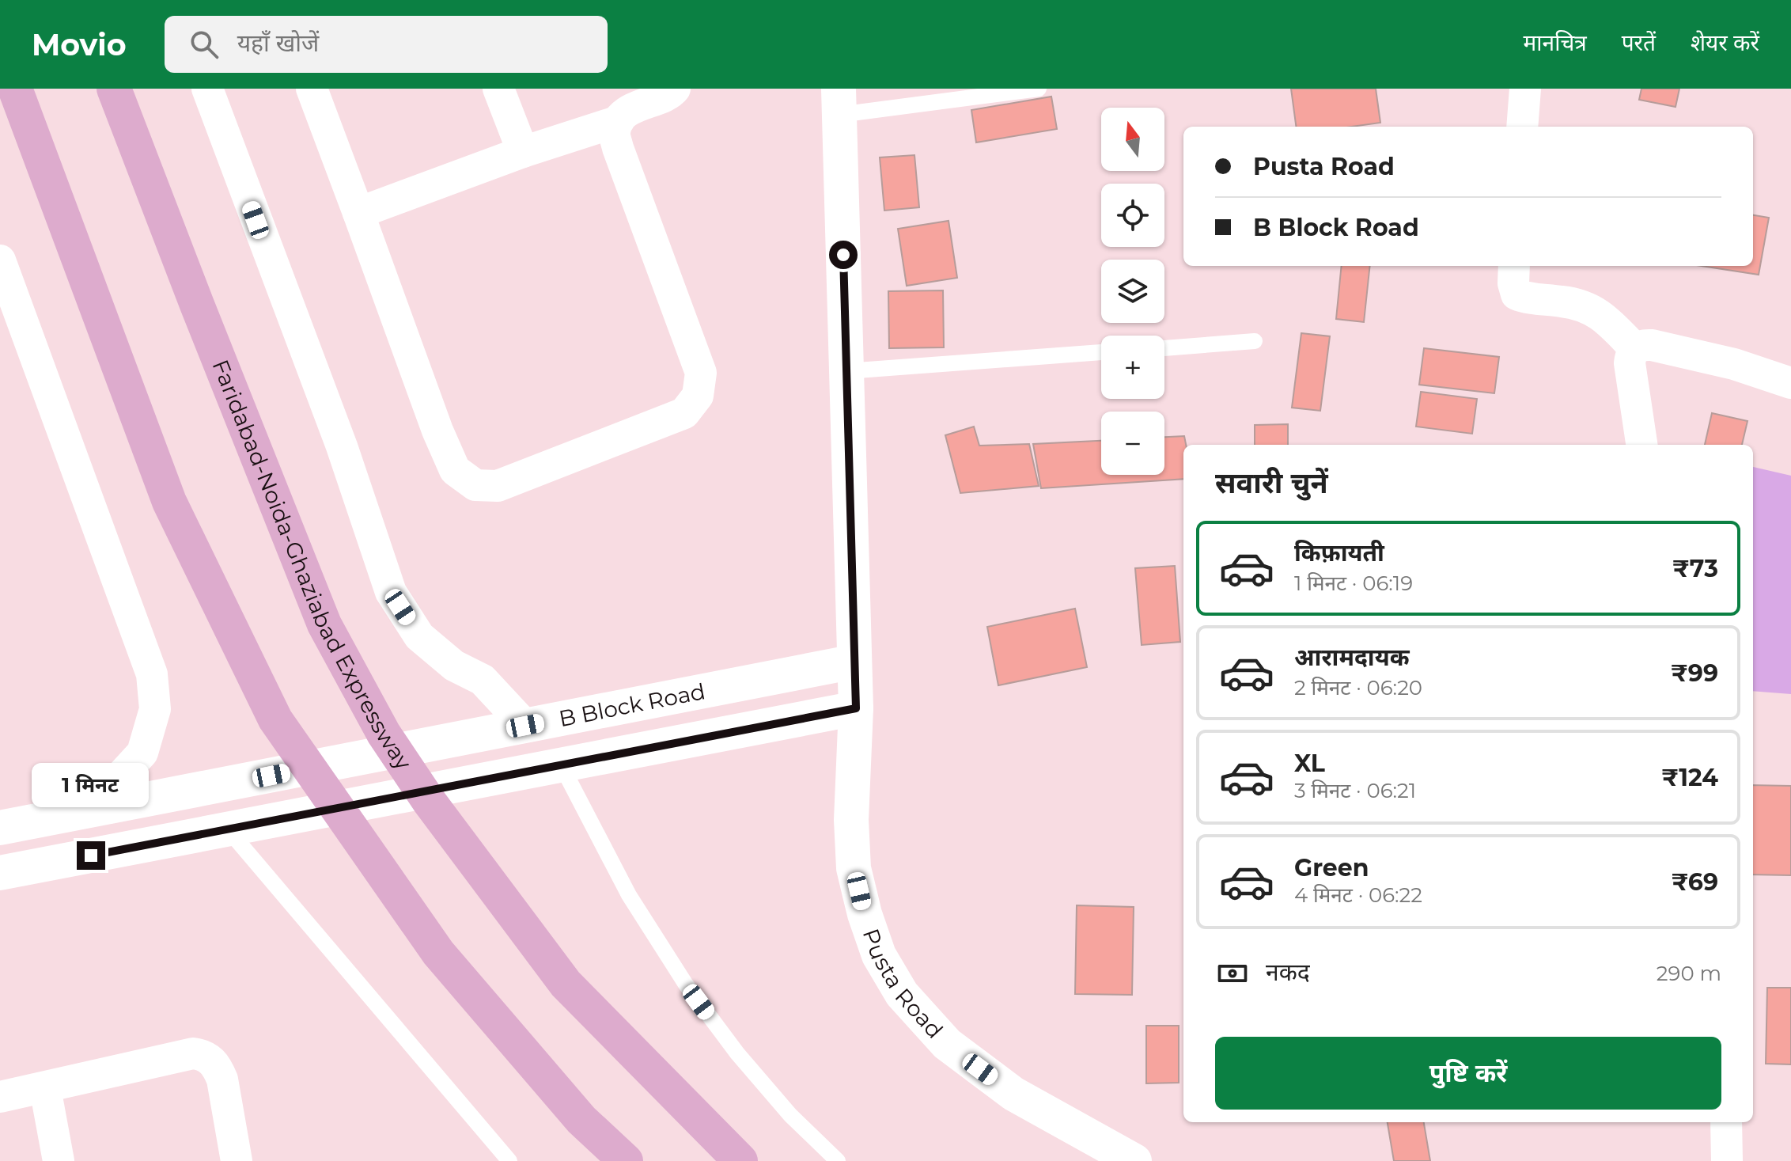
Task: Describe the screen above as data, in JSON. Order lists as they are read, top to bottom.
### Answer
{
  "streets": {
    "main road": ["Faridabad-Noida-Ghaziabad Expressway"],
    "street": ["B Block Road", "Pusta Road"]
  },
  "crossings": [
    ["B Block Road", "Pusta Road"]
  ],
  "north": "top",
  "page": {
    "header": "Movio",
    "search": "यहाँ खोजें",
    "nav": ["मानचित्र", "परतें", "शेयर करें"],
    "map_buttons": ["+", "−"],
    "banner": ["Pusta Road", "B Block Road"],
    "heading": "सवारी चुनें",
    "list": [
      {
        "name": "किफ़ायती",
        "note": "1 मिनट · 06:19",
        "value": "₹73"
      },
      {
        "name": "आरामदायक",
        "note": "2 मिनट · 06:20",
        "value": "₹99"
      },
      {
        "name": "XL",
        "note": "3 मिनट · 06:21",
        "value": "₹124"
      },
      {
        "name": "Green",
        "note": "4 मिनट · 06:22",
        "value": "₹69"
      }
    ],
    "bubble": "1 मिनट",
    "pay": ["नकद", "290 m"],
    "buttons": "पुष्टि करें"
  }
}
